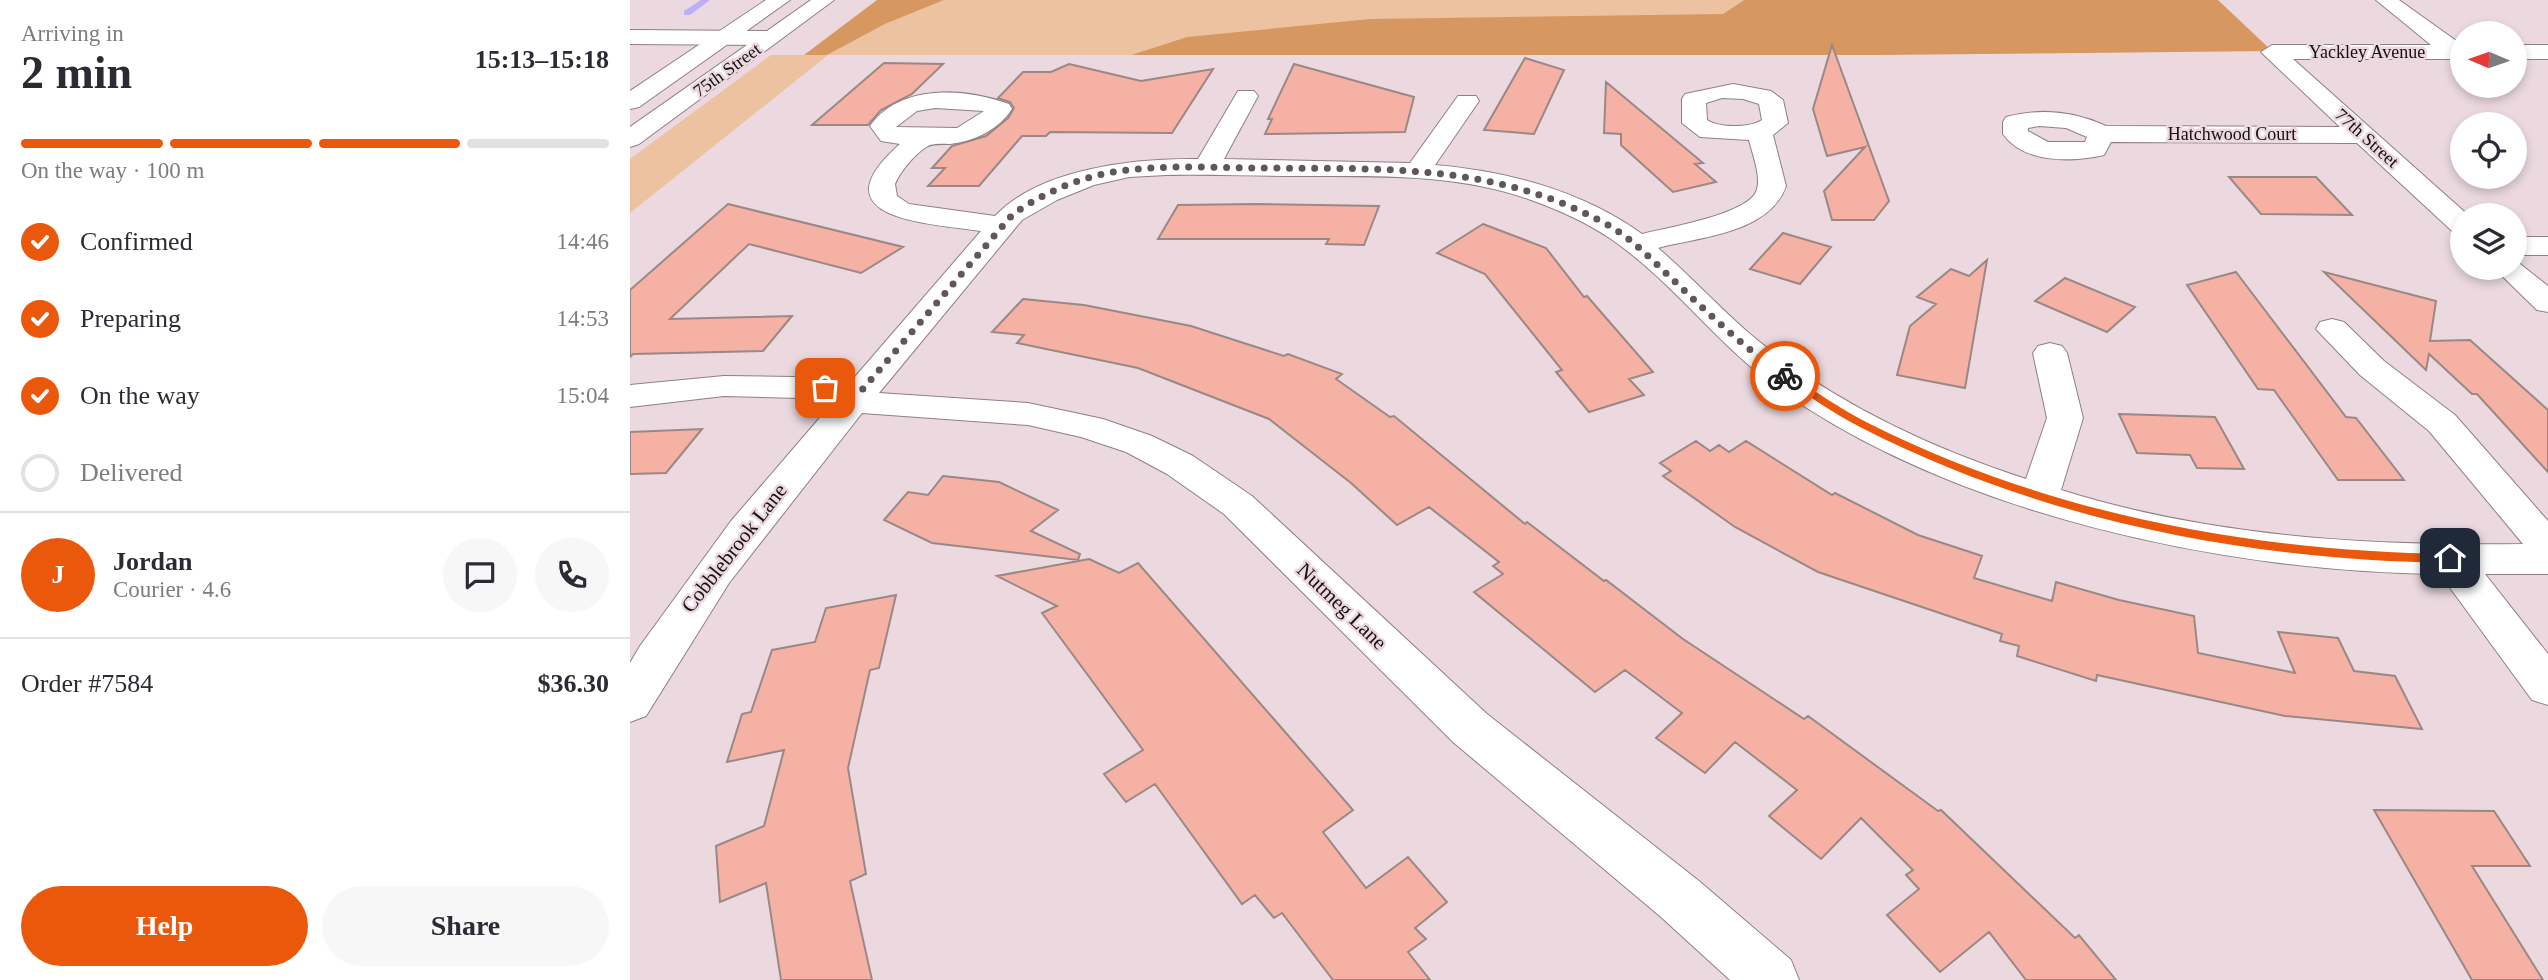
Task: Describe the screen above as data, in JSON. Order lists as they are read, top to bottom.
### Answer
{
  "streets": {
    "street": [
      "Yackley Avenue",
      "75th Street",
      "Hatchwood Court",
      "77th Street",
      "Cobblebrook Lane",
      "Nutmeg Lane"
    ]
  },
  "crossings": [
    ["Yackley Avenue", "77th Street"],
    ["Hatchwood Court", "77th Street"],
    ["Cobblebrook Lane", "Nutmeg Lane"]
  ],
  "north": "left",
  "page": {
    "heading": ["2 min", "Arriving in", "15:13–15:18"],
    "panel": [
      "Jordan",
      "Courier · 4.6",
      "Order #7584",
      "$36.30"
    ],
    "bar": "On the way · 100 m",
    "list": [
      ["Confirmed", "14:46"],
      ["Preparing", "14:53"],
      ["On the way", "15:04"],
      "Delivered"
    ],
    "round": "J",
    "buttons": ["Help", "Share"]
  }
}
